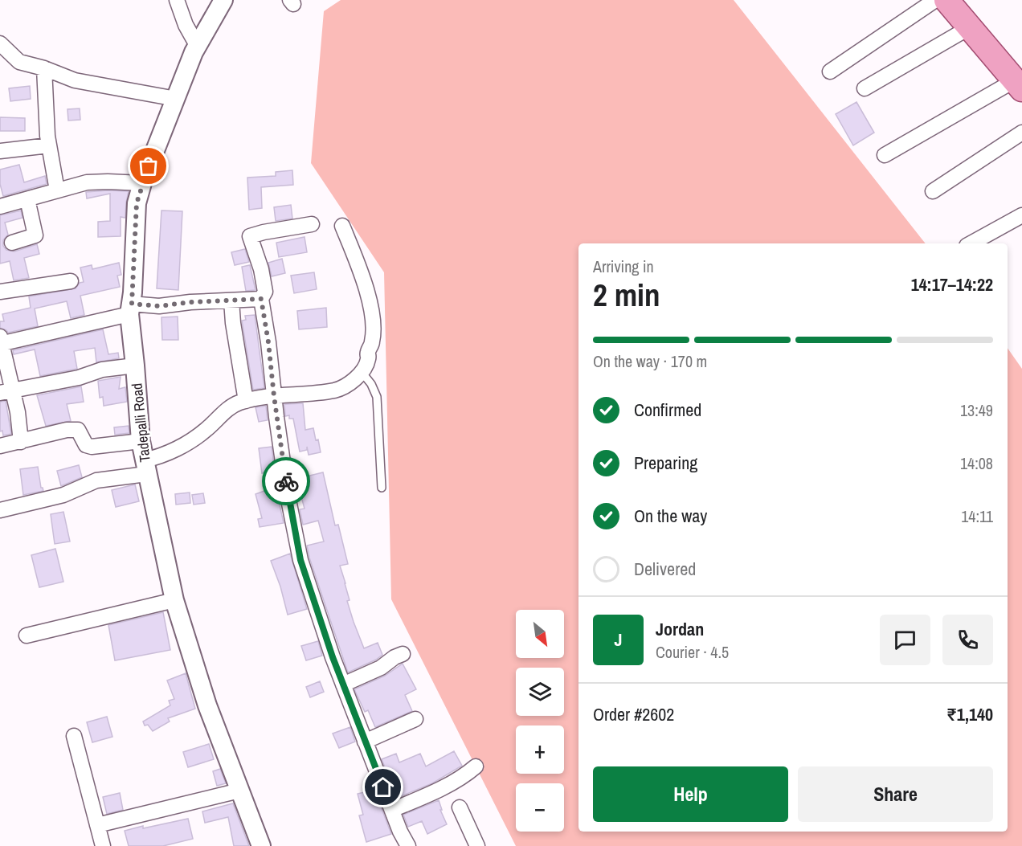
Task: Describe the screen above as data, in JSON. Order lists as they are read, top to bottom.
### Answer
{
  "streets": {
    "street": ["Tadepalli Road"]
  },
  "north": "bottom right",
  "page": {
    "heading": ["2 min", "Arriving in", "14:17–14:22"],
    "panel": [
      "Jordan",
      "Courier · 4.5",
      "Order #2602",
      "₹1,140"
    ],
    "bar": "On the way · 170 m",
    "list": [
      ["Confirmed", "13:49"],
      ["Preparing", "14:08"],
      ["On the way", "14:11"],
      "Delivered"
    ],
    "map_buttons": ["+", "−"],
    "round": "J",
    "buttons": ["Help", "Share"]
  }
}
